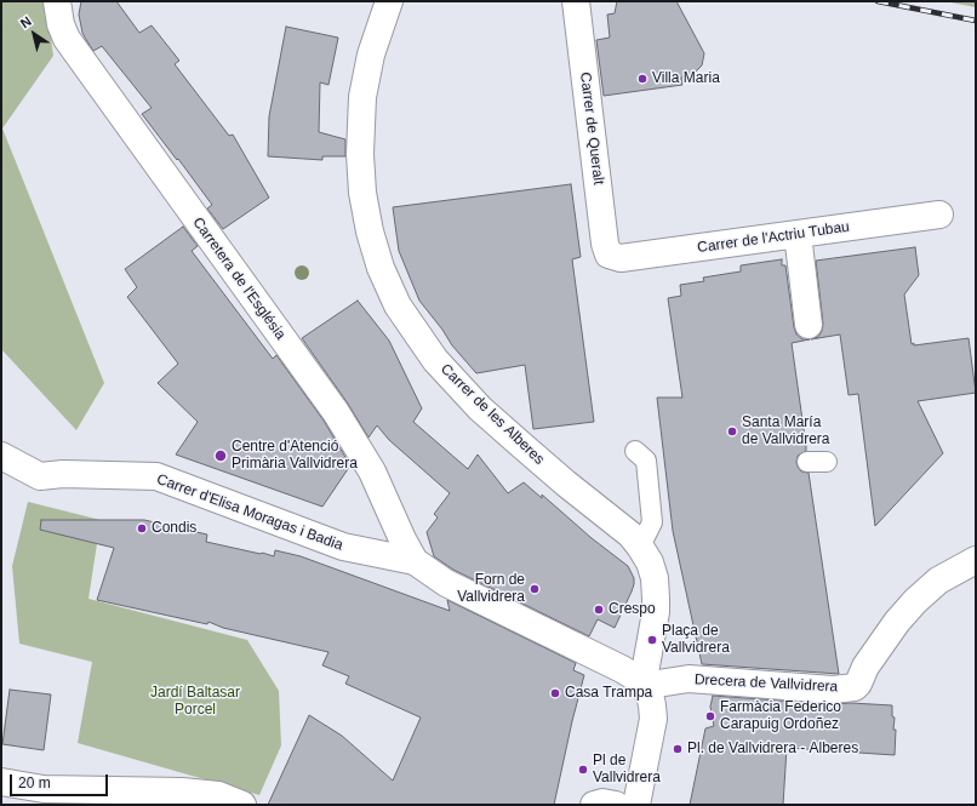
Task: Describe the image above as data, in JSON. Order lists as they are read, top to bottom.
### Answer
{
  "streets": {
    "street": [
      "Carrer de Queralt",
      "Carrer de l'Actriu Tubau",
      "Carretera de l'Església",
      "Carrer de les Alberes",
      "Carrer d'Elisa Moragas i Badia",
      "Drecera de Vallvidrera"
    ]
  },
  "crossings": [
    ["Carrer de Queralt", "Carrer de l'Actriu Tubau"],
    ["Carretera de l'Església", "Carrer d'Elisa Moragas i Badia"],
    ["Carrer de les Alberes", "Drecera de Vallvidrera"]
  ],
  "parks": ["Jardí Baltasar Porcel"],
  "places": [
    "Villa Maria",
    "Santa María de Vallvidrera",
    "Centre d'Atenció Primària Vallvidrera",
    "Condis",
    "Forn de Vallvidrera",
    "Crespo",
    "Plaça de Vallvidrera",
    "Casa Trampa",
    "Farmàcia Federico Carapuig Ordoñez",
    "Pl. de Vallvidrera - Alberes",
    "Pl de Vallvidrera"
  ],
  "scale_bar": "20 m",
  "north": "top left"
}
